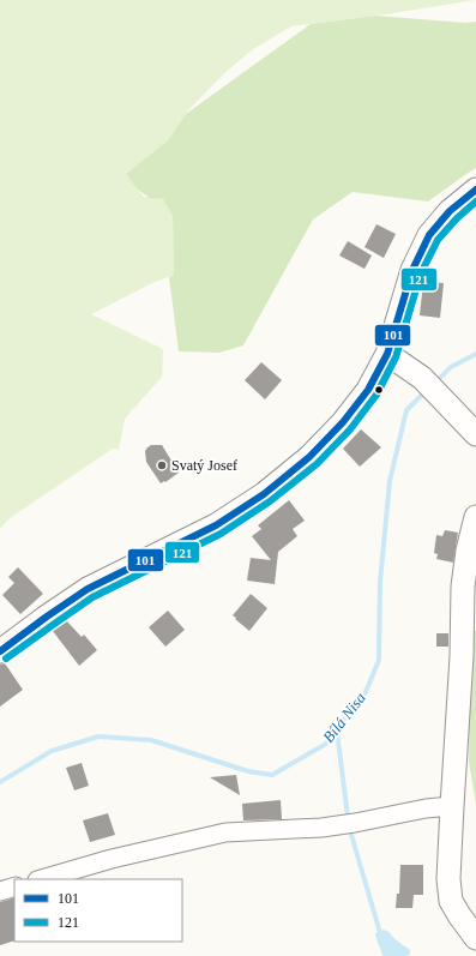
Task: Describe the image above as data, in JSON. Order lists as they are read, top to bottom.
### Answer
{
  "water": ["Bílá Nisa"],
  "places": ["Svatý Josef"],
  "lines": ["transit line 101", "transit line 121"],
  "legend": ["101", "121"]
}
